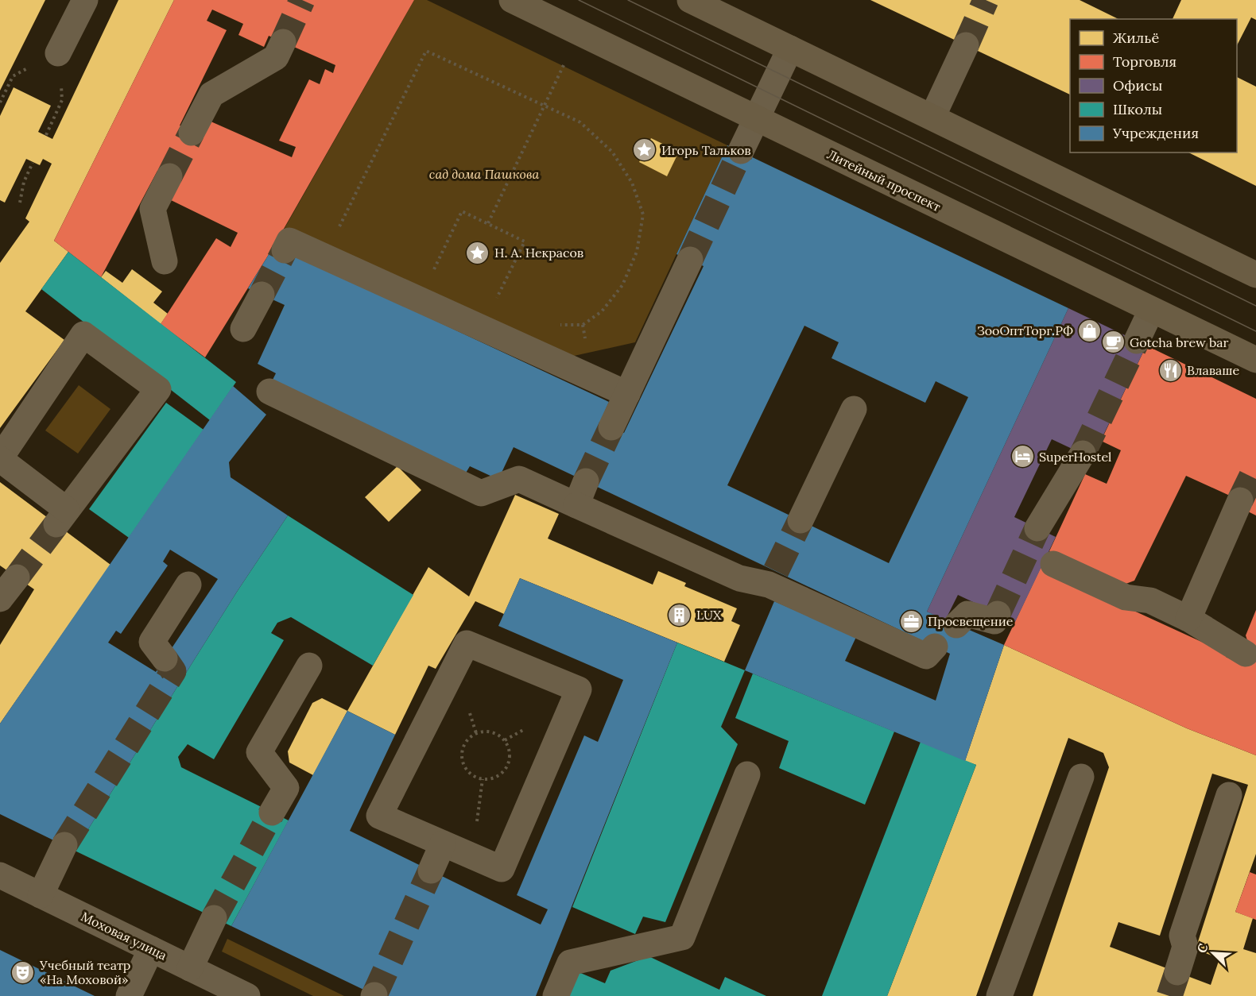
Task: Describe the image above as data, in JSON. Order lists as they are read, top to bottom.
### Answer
{
  "streets": {
    "main road": ["Литейный проспект"],
    "street": ["Моховая улица"]
  },
  "parks": ["сад дома Пашкова"],
  "places": {
    "place": ["Игорь Тальков", "Н. А. Некрасов"],
    "shop": ["ЗооОптТорг.РФ"],
    "cafe": ["Gotcha brew bar"],
    "restaurant": ["Влаваше"],
    "hotel": ["SuperHostel"],
    "building": ["LUX"],
    "office": ["Просвещение"],
    "theatre": ["Учебный театр «На Моховой»"]
  },
  "legend": [
    "Жильё",
    "Торговля",
    "Офисы",
    "Школы",
    "Учреждения"
  ],
  "north": "top left"
}
